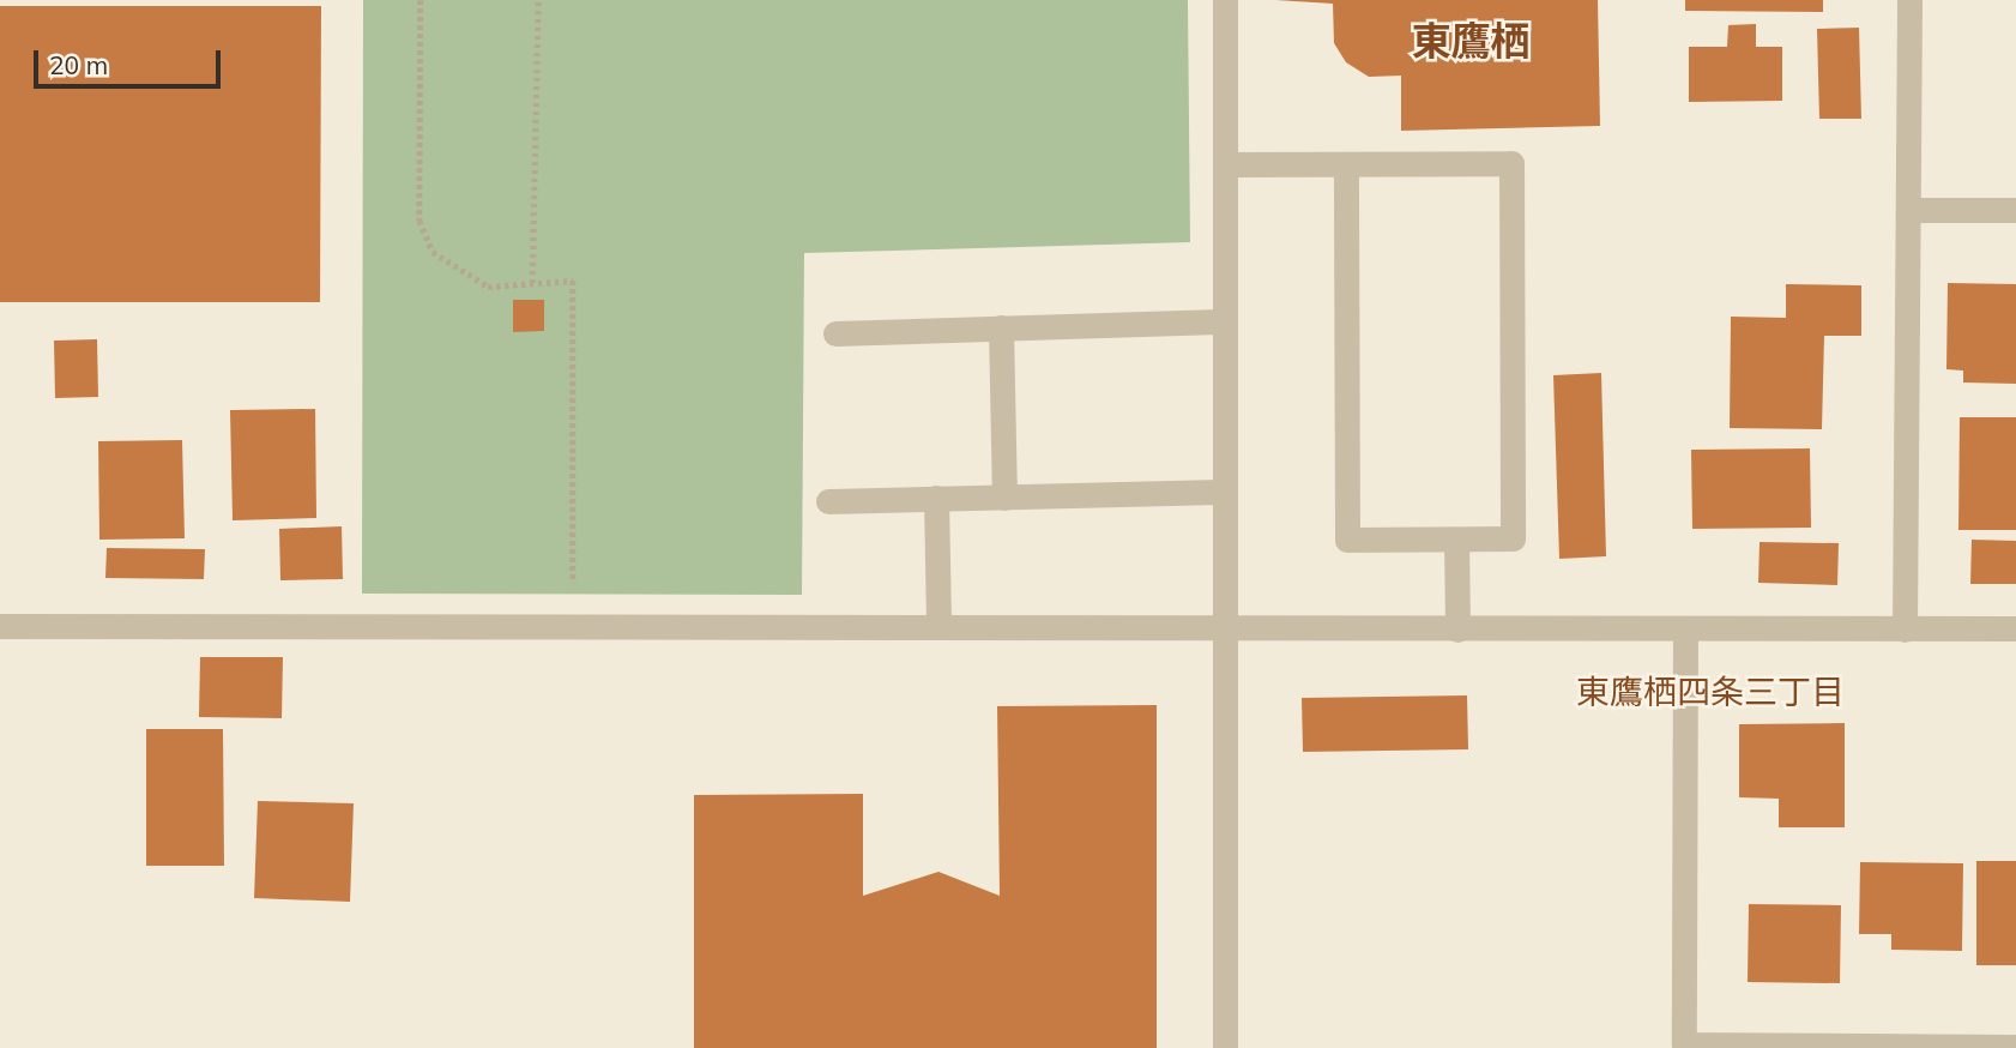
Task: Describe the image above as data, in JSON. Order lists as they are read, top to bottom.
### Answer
{
  "districts": ["東鷹栖", "東鷹栖四条三丁目"],
  "scale_bar": "20 m"
}
